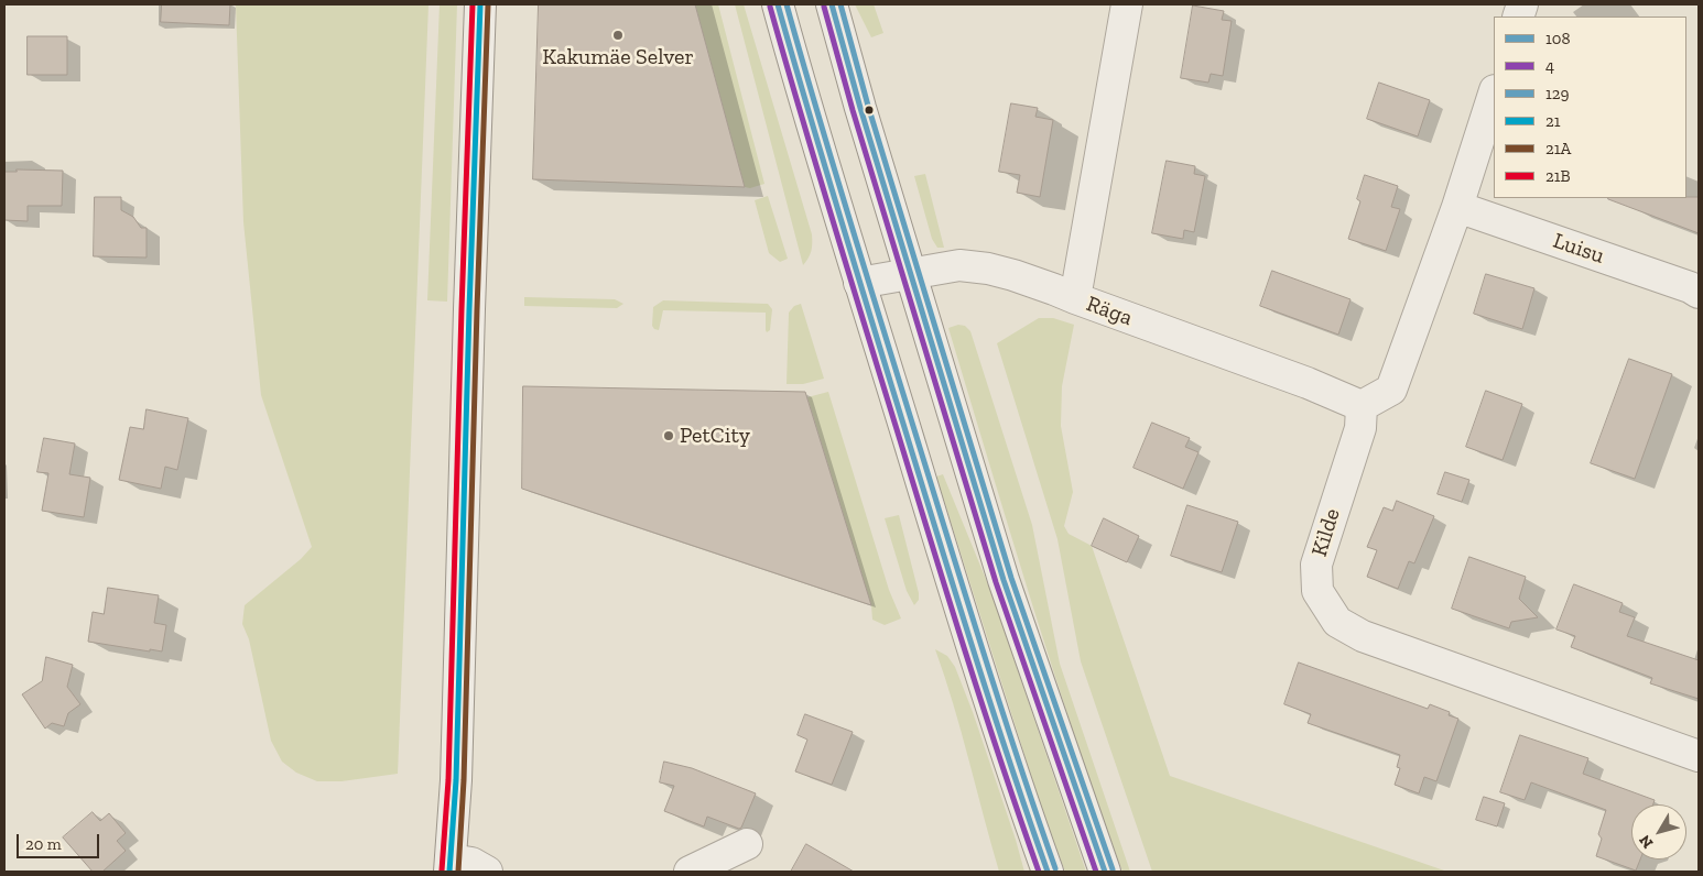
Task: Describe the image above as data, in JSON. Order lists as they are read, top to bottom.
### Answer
{
  "streets": {
    "street": ["Luisu", "Räga", "Kilde"]
  },
  "crossings": [
    ["Räga", "Kilde"]
  ],
  "places": ["Kakumäe Selver", "PetCity"],
  "lines": [
    "transit line 108",
    "transit line 129",
    "transit line 21",
    "transit line 21A",
    "transit line 21B",
    "transit line 4"
  ],
  "legend": [
    "108",
    "4",
    "129",
    "21",
    "21A",
    "21B"
  ],
  "scale_bar": "20 m",
  "north": "bottom left"
}
